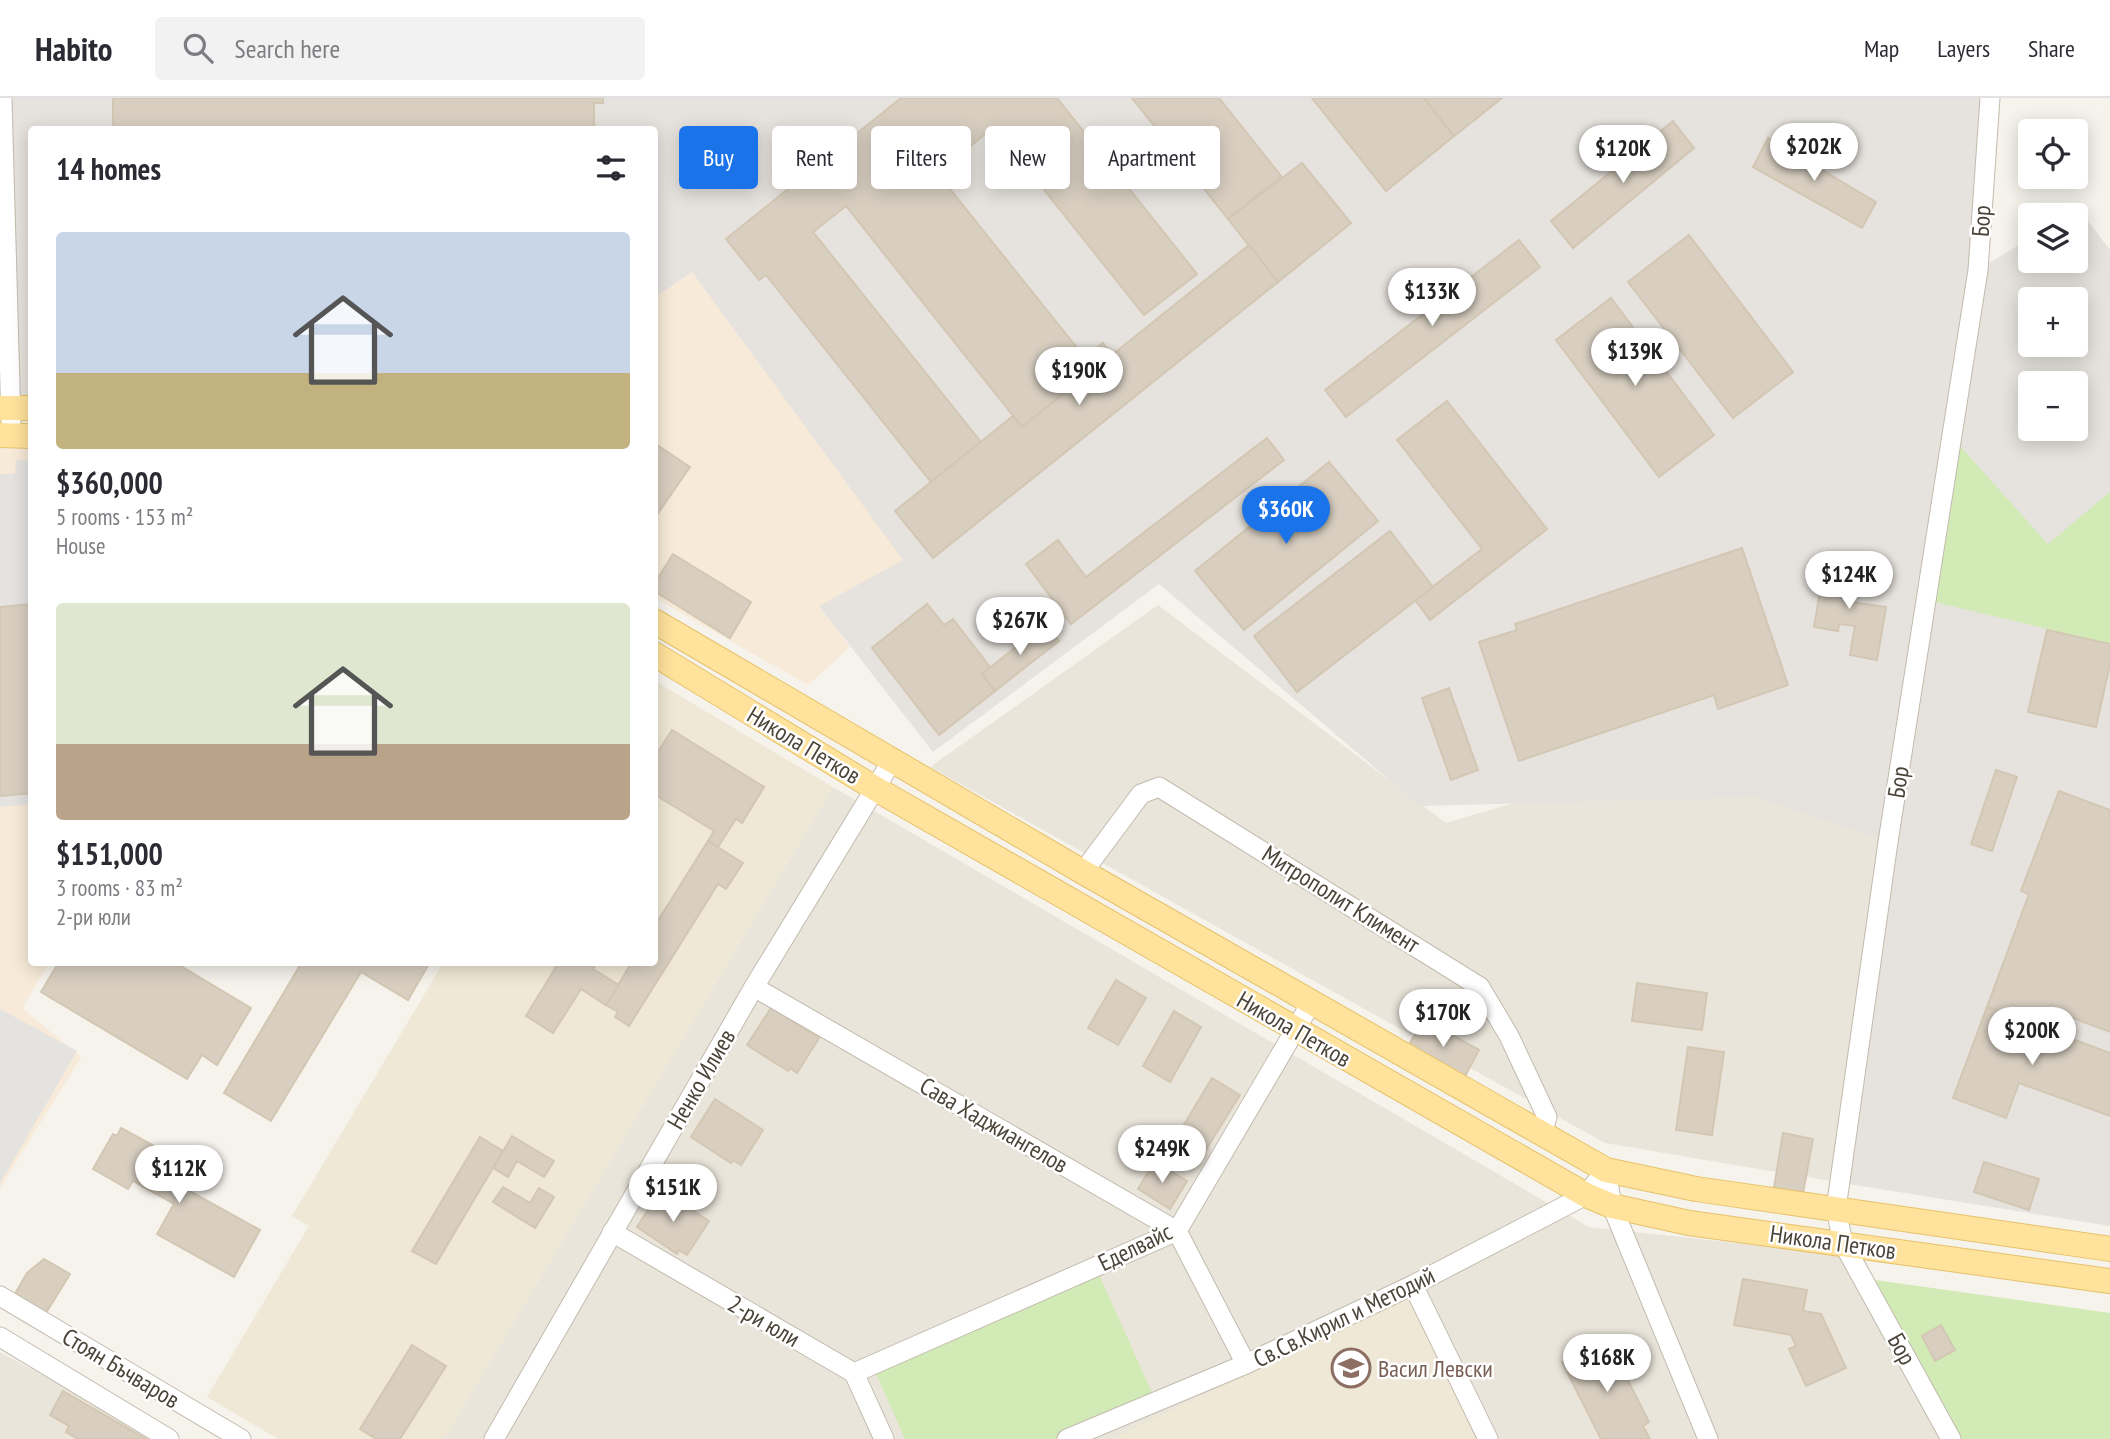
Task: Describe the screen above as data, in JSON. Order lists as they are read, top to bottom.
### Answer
{
  "streets": {
    "main road": ["Никола Петков"],
    "street": [
      "Бор",
      "Митрополит Климент",
      "Ненко Илиев",
      "Сава Хаджиангелов",
      "Еделвайс",
      "Св.Св.Кирил и Методий",
      "2-ри юли",
      "Стоян Бъчваров"
    ]
  },
  "crossings": [
    ["Бор", "Никола Петков"],
    ["Никола Петков", "Митрополит Климент"],
    ["Никола Петков", "Ненко Илиев"],
    ["Никола Петков", "Еделвайс"],
    ["Никола Петков", "Св.Св.Кирил и Методий"],
    ["Ненко Илиев", "Сава Хаджиангелов"],
    ["Ненко Илиев", "2-ри юли"],
    ["Сава Хаджиангелов", "Еделвайс"],
    ["Еделвайс", "2-ри юли"]
  ],
  "places": {
    "school or university": ["Васил Левски"]
  },
  "page": {
    "header": "Habito",
    "search": "Search here",
    "nav": ["Map", "Layers", "Share"],
    "map_buttons": ["+", "−"],
    "price": [
      "$202K",
      "$120K",
      "$133K",
      "$139K",
      "$190K",
      "$360K",
      "$124K",
      "$267K",
      "$170K",
      "$200K",
      "$249K",
      "$112K",
      "$151K",
      "$168K"
    ],
    "chip": [
      "Buy",
      "Rent",
      "Filters",
      "New",
      "Apartment"
    ],
    "heading": "14 homes",
    "list": [
      {
        "name": "$360,000",
        "note": "5 rooms · 153 m² · House"
      },
      {
        "name": "$151,000",
        "note": "3 rooms · 83 m² · 2-ри юли"
      }
    ]
  }
}
